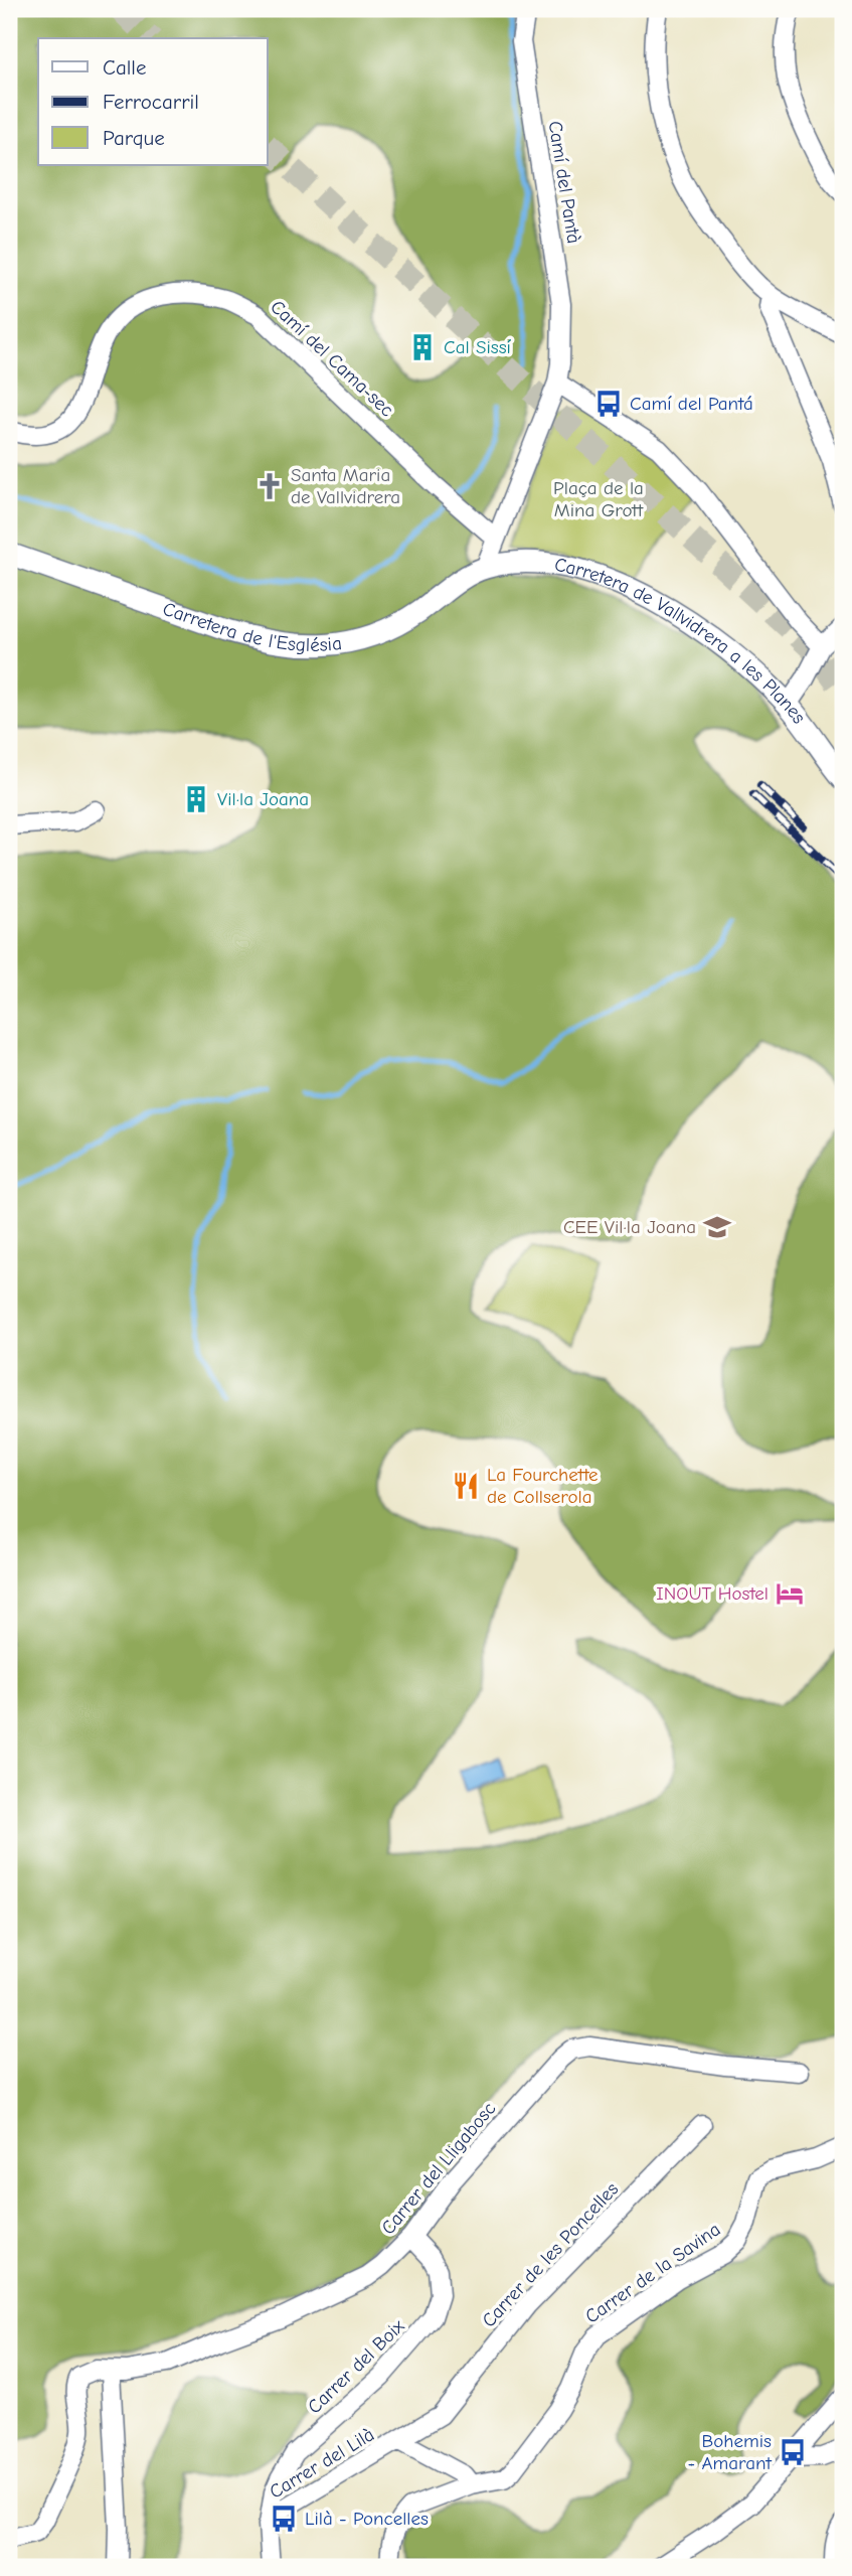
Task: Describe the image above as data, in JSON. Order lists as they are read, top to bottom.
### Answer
{
  "streets": {
    "main road": ["Carretera de l'Església", "Carretera de Vallvidrera a les Planes"],
    "street": [
      "Camí del Pantà",
      "Camí del Cama-sec",
      "Carrer del Lligabosc",
      "Carrer de les Poncelles",
      "Carrer de la Savina",
      "Carrer del Boix",
      "Carrer del Lilà"
    ]
  },
  "crossings": [
    ["Carretera de l'Església", "Carretera de Vallvidrera a les Planes"],
    ["Carrer del Lligabosc", "Carrer del Boix"],
    ["Carrer de les Poncelles", "Carrer del Lilà"],
    ["Carrer del Boix", "Carrer del Lilà"]
  ],
  "parks": ["Plaça de la Mina Grott"],
  "places": {
    "building": ["Cal Sissí", "Vil·la Joana"],
    "bus stop": ["Camí del Pantá", "Bohemis - Amarant", "Lilà - Poncelles"],
    "church": ["Santa Maria de Vallvidrera"],
    "school or university": ["CEE Vil·la Joana"],
    "restaurant": ["La Fourchette de Collserola"],
    "hotel": ["INOUT Hostel"]
  },
  "legend": ["Calle", "Ferrocarril", "Parque"]
}
